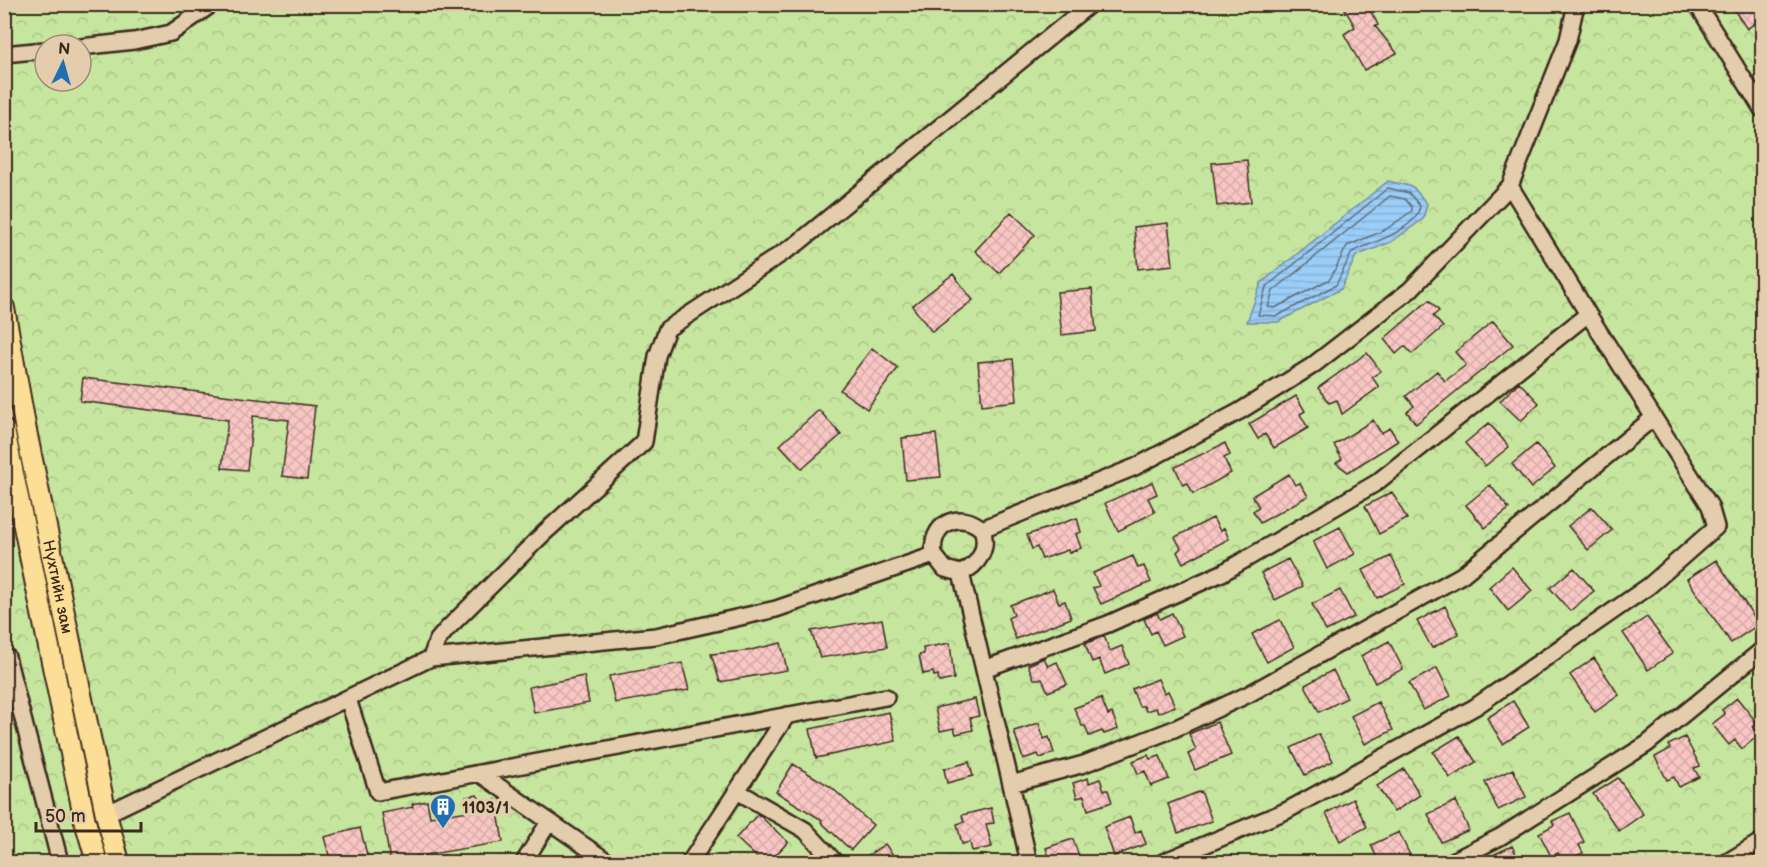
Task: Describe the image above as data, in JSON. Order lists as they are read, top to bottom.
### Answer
{
  "streets": {
    "main road": ["Нүхтийн зам"]
  },
  "places": {
    "building": ["1103/1"]
  },
  "scale_bar": "50 m",
  "north": "top"
}
